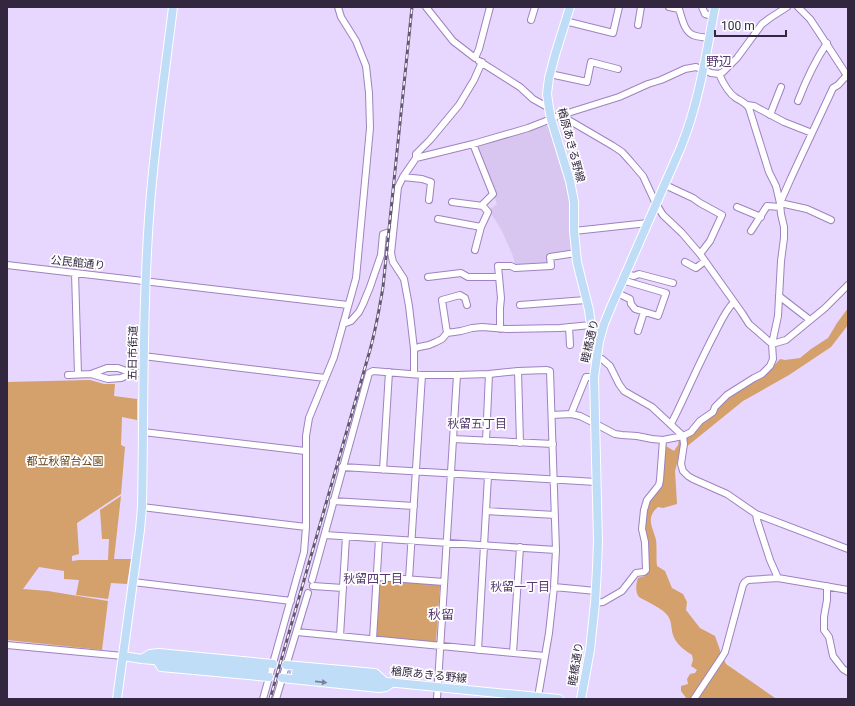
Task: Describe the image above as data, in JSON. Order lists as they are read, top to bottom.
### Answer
{
  "streets": {
    "main road": ["楢原あきる野線", "睦橋通り", "五日市街道"],
    "street": ["公民館通り"]
  },
  "crossings": [
    ["公民館通り", "五日市街道"]
  ],
  "districts": [
    "野辺",
    "秋留五丁目",
    "秋留四丁目",
    "秋留一丁目",
    "秋留"
  ],
  "parks": ["都立秋留台公園"],
  "scale_bar": "100 m"
}
